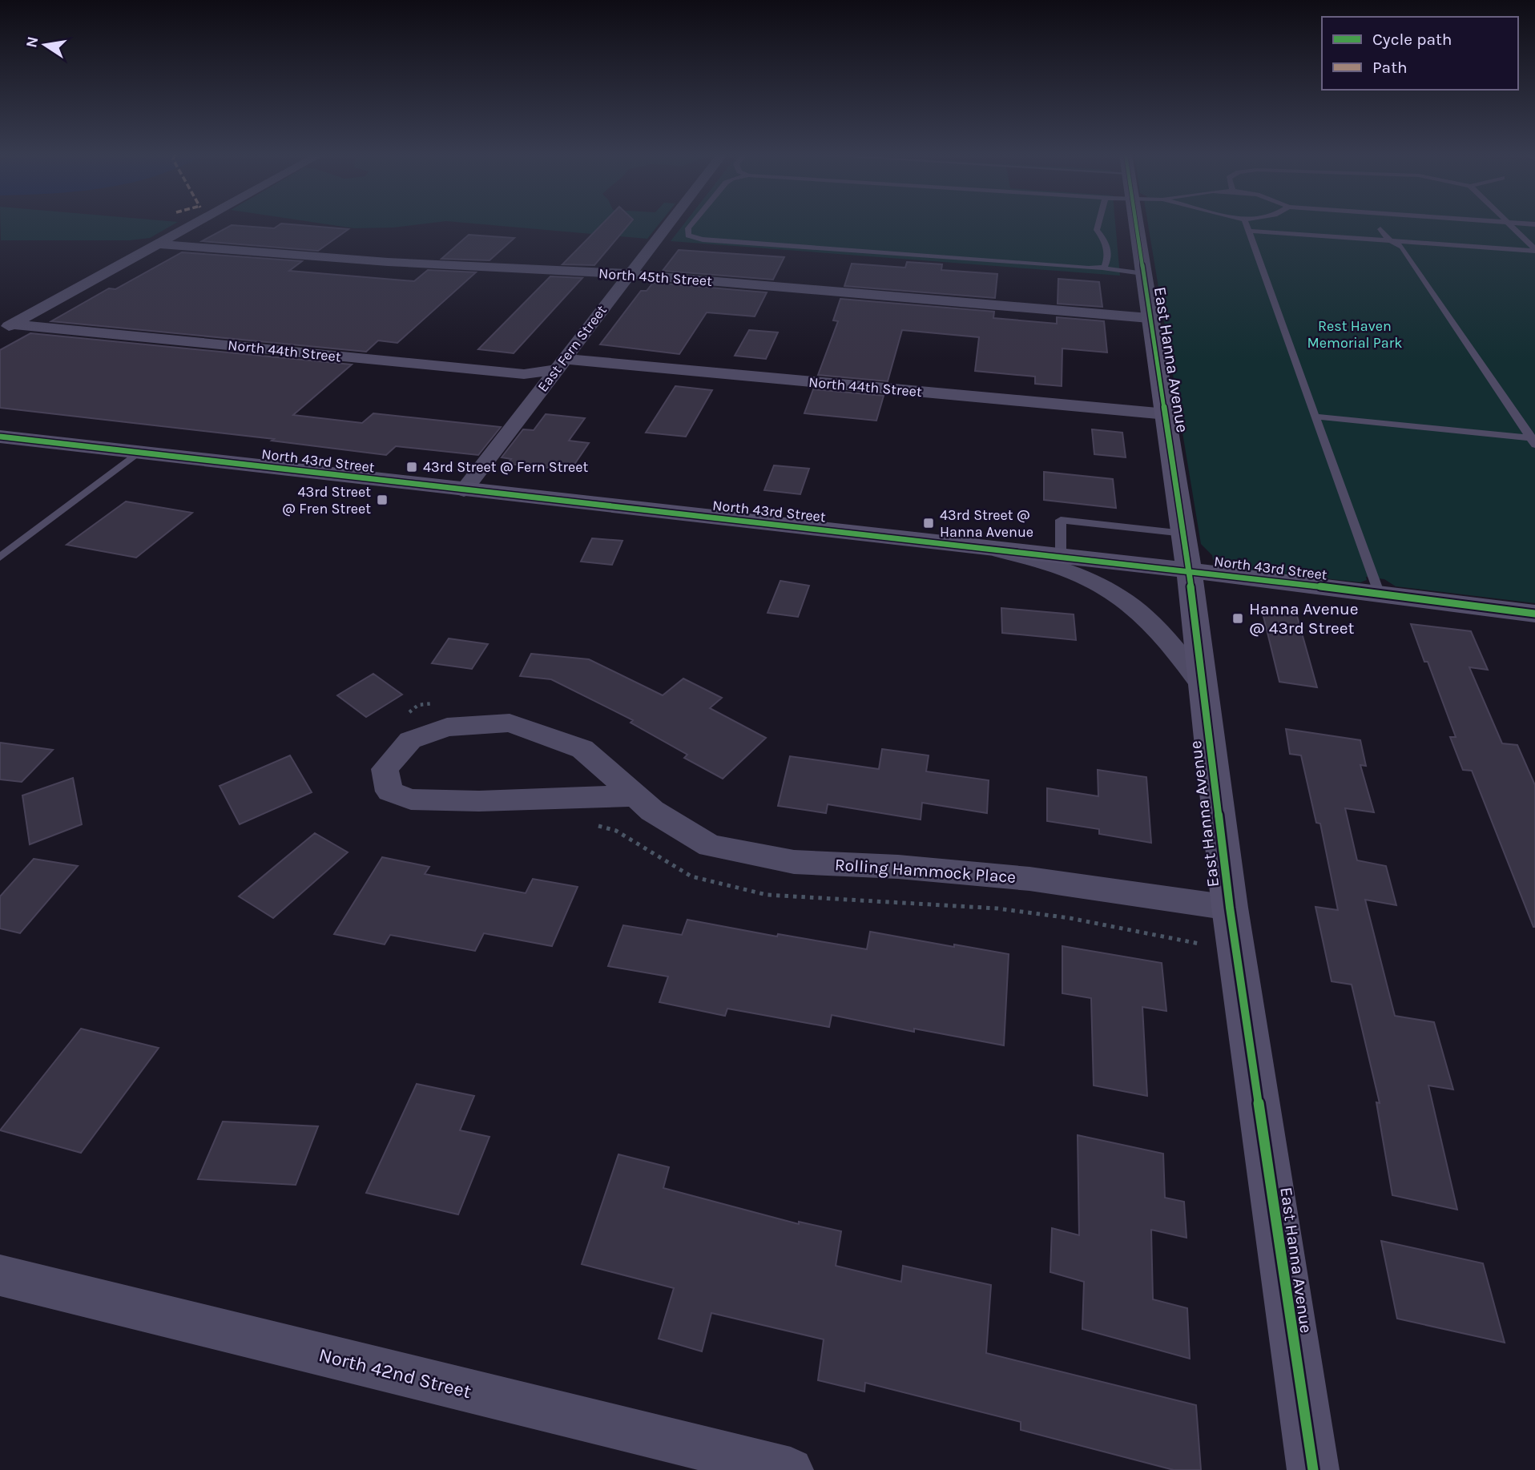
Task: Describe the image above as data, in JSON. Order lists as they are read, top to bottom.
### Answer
{
  "streets": {
    "street": [
      "North 45th Street",
      "East Fern Street",
      "North 44th Street",
      "East Hanna Avenue",
      "North 43rd Street",
      "Rolling Hammock Place",
      "North 42nd Street"
    ]
  },
  "crossings": [
    ["North 45th Street", "East Fern Street"],
    ["North 45th Street", "East Hanna Avenue"],
    ["East Fern Street", "North 44th Street"],
    ["East Fern Street", "North 43rd Street"],
    ["North 44th Street", "East Hanna Avenue"],
    ["East Hanna Avenue", "North 43rd Street"],
    ["East Hanna Avenue", "Rolling Hammock Place"]
  ],
  "parks": ["Rest Haven Memorial Park"],
  "places": {
    "transit": [
      "43rd Street @ Fern Street",
      "43rd Street @ Fren Street",
      "43rd Street @ Hanna Avenue",
      "Hanna Avenue @ 43rd Street"
    ]
  },
  "legend": ["Cycle path", "Path"],
  "north": "left"
}
